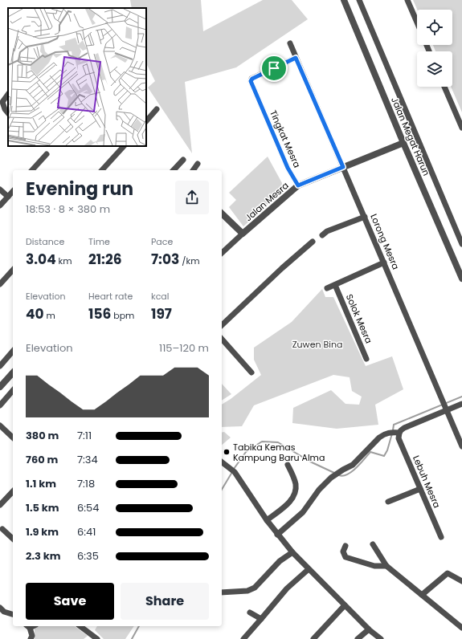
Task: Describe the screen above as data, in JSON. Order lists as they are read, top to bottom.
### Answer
{
  "streets": {
    "street": [
      "Jalan Megat Harun",
      "Tingkat Mesra",
      "Jalan Mesra",
      "Lorong Mesra",
      "Solok Mesra",
      "Lebuh Mesra"
    ]
  },
  "crossings": [
    ["Jalan Megat Harun", "Jalan Mesra"],
    ["Tingkat Mesra", "Jalan Mesra"],
    ["Tingkat Mesra", "Lorong Mesra"],
    ["Jalan Mesra", "Lorong Mesra"]
  ],
  "parks": ["Zuwen Bina"],
  "places": ["Tabika Kemas Kampung Baru Alma"],
  "page": {
    "heading": ["Evening run", "18:53 · 8 × 380 m"],
    "stats": [
      ["Distance", "3.04 km"],
      ["Time", "21:26"],
      ["Pace", "7:03 /km"],
      ["Elevation", "40 m"],
      ["Heart rate", "156 bpm"],
      ["kcal", "197"]
    ],
    "chart": ["Elevation", "115–120 m"],
    "list": [
      {
        "name": "380 m",
        "note": "7:11"
      },
      {
        "name": "760 m",
        "note": "7:34"
      },
      {
        "name": "1.1 km",
        "note": "7:18"
      },
      {
        "name": "1.5 km",
        "note": "6:54"
      },
      {
        "name": "1.9 km",
        "note": "6:41"
      },
      {
        "name": "2.3 km",
        "note": "6:35"
      }
    ],
    "buttons": ["Save", "Share"]
  }
}
